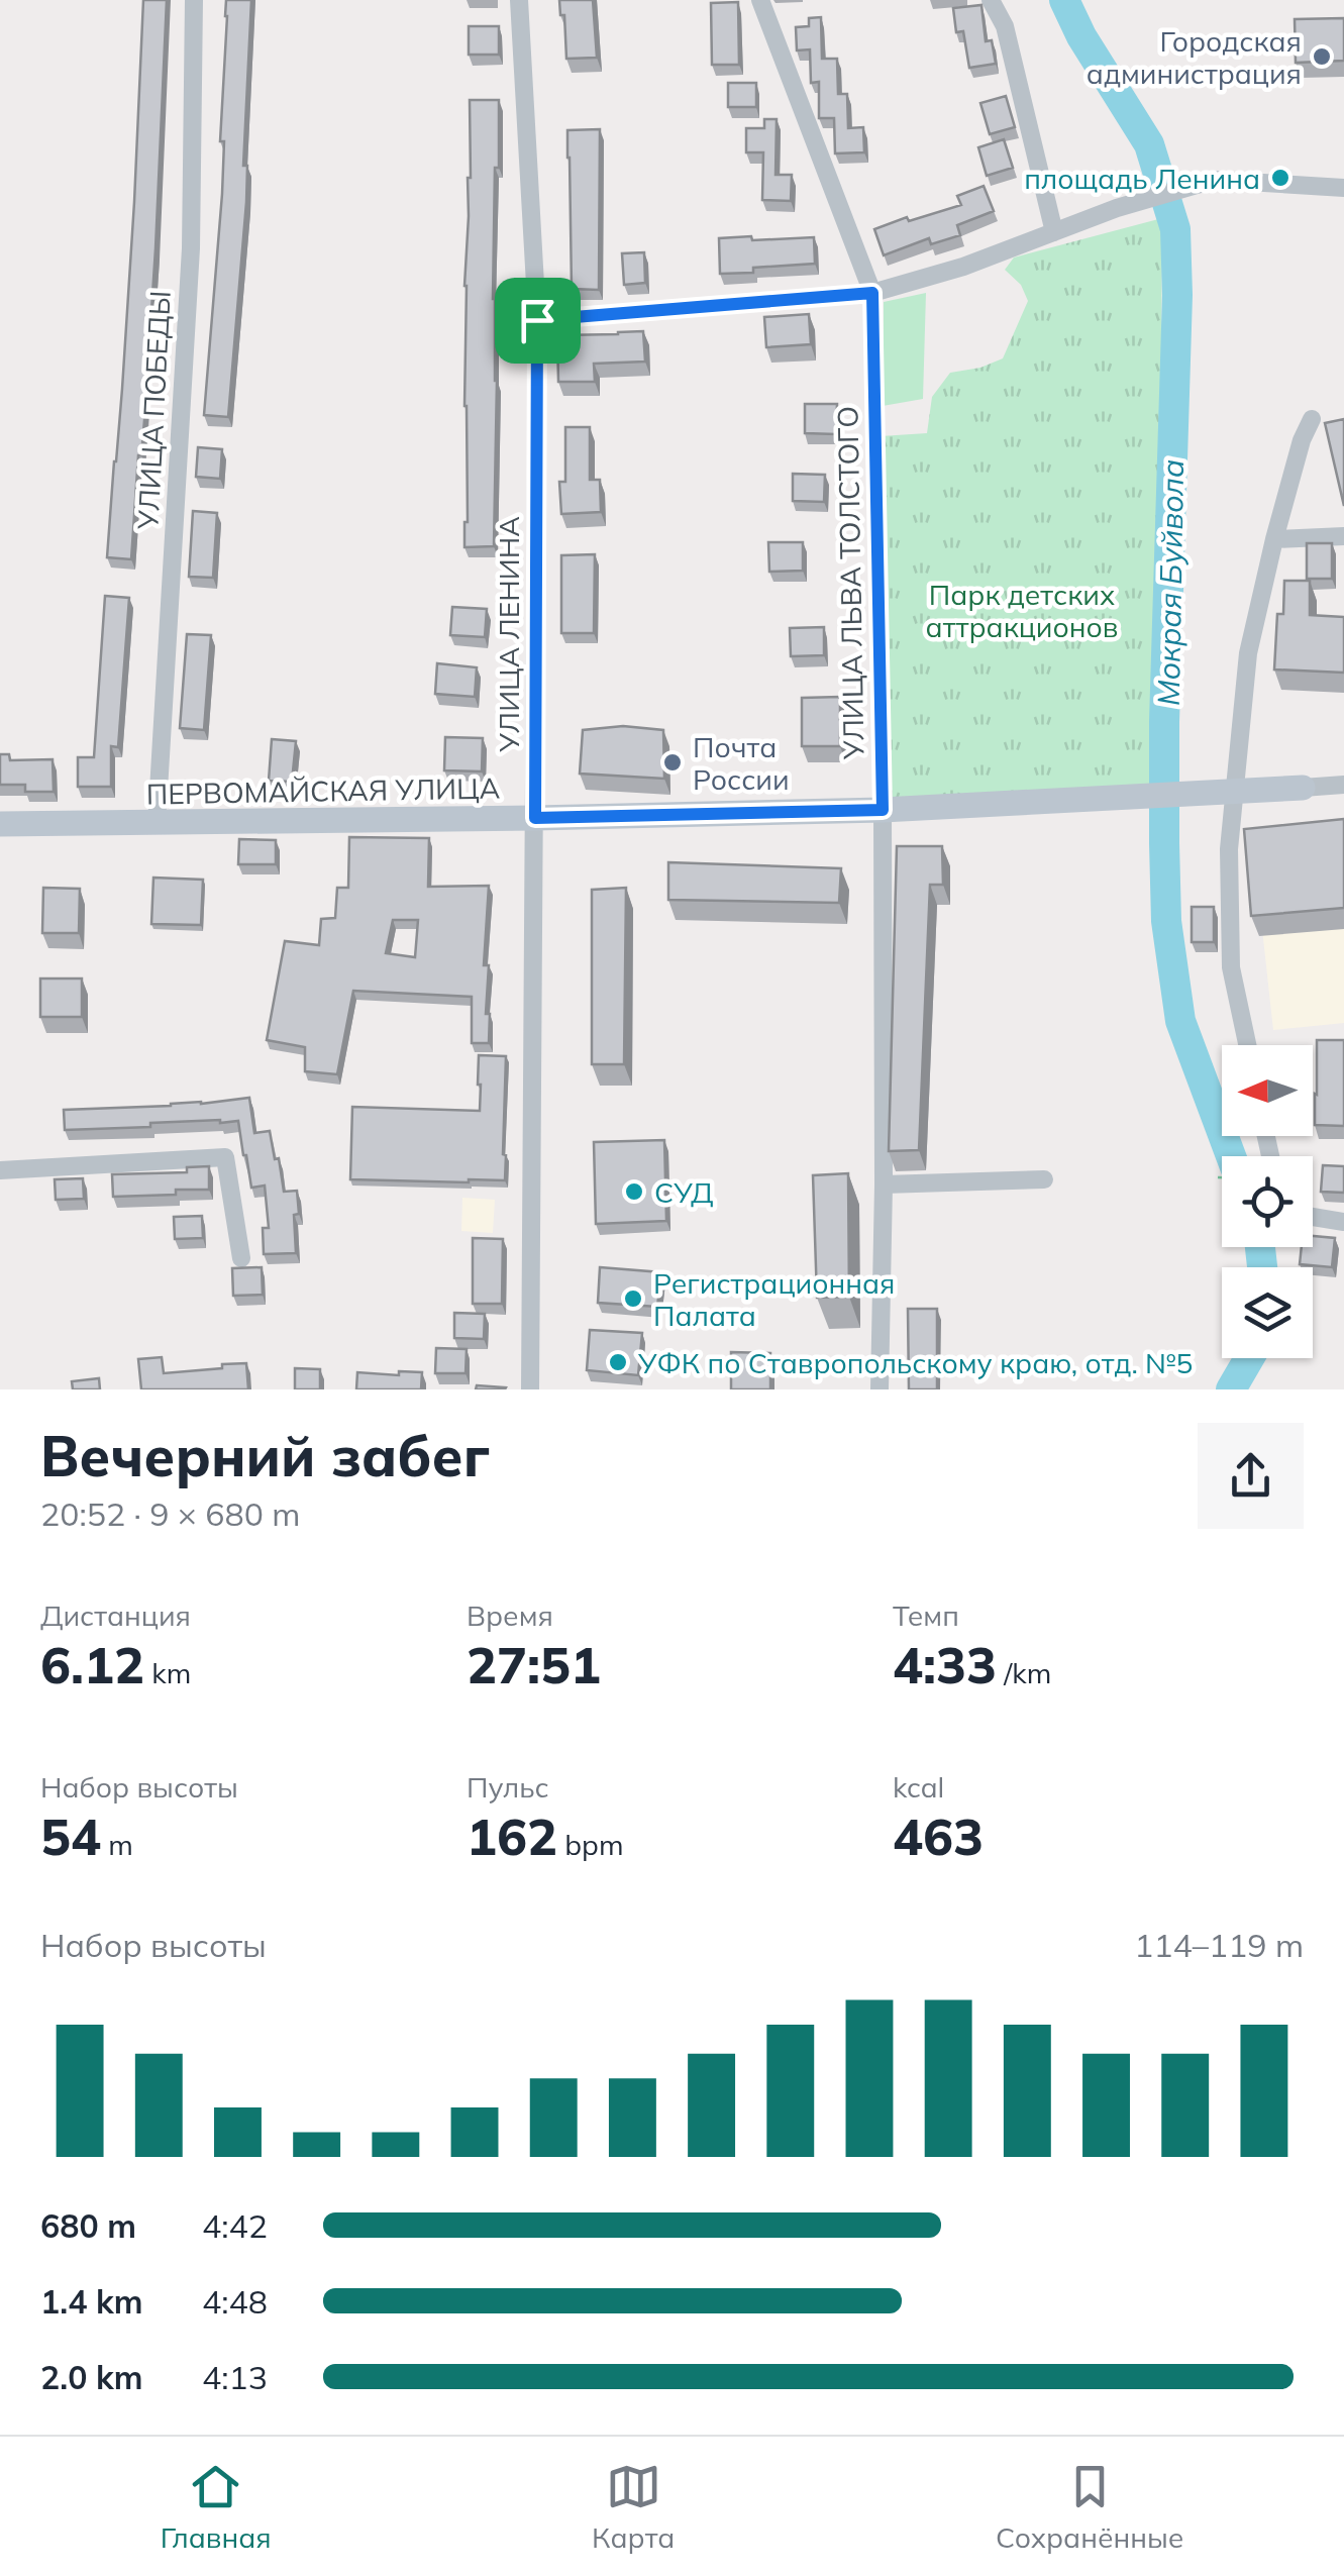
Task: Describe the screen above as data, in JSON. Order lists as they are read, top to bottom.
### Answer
{
  "streets": {
    "main road": ["ПЕРВОМАЙСКАЯ УЛИЦА"],
    "street": ["УЛИЦА ПОБЕДЫ", "УЛИЦА ЛЬВА ТОЛСТОГО", "УЛИЦА ЛЕНИНА"]
  },
  "crossings": [
    ["УЛИЦА ПОБЕДЫ", "ПЕРВОМАЙСКАЯ УЛИЦА"],
    ["УЛИЦА ЛЬВА ТОЛСТОГО", "ПЕРВОМАЙСКАЯ УЛИЦА"],
    ["УЛИЦА ЛЕНИНА", "ПЕРВОМАЙСКАЯ УЛИЦА"]
  ],
  "water": ["Мокрая Буйвола"],
  "parks": ["Парк детских аттракционов"],
  "places": [
    "Городская администрация",
    "площадь Ленина",
    "Почта России",
    "СУД",
    "Регистрационная Палата",
    "УФК по Ставропольскому краю, отд. №5"
  ],
  "north": "left",
  "page": {
    "heading": ["Вечерний забег", "20:52 · 9 × 680 m"],
    "stats": [
      ["Дистанция", "6.12 km"],
      ["Время", "27:51"],
      ["Темп", "4:33 /km"],
      ["Набор высоты", "54 m"],
      ["Пульс", "162 bpm"],
      ["kcal", "463"]
    ],
    "chart": ["Набор высоты", "114–119 m"],
    "list": [
      {
        "name": "680 m",
        "note": "4:42"
      },
      {
        "name": "1.4 km",
        "note": "4:48"
      },
      {
        "name": "2.0 km",
        "note": "4:13"
      }
    ],
    "tabs": ["Главная", "Карта", "Сохранённые"]
  }
}
